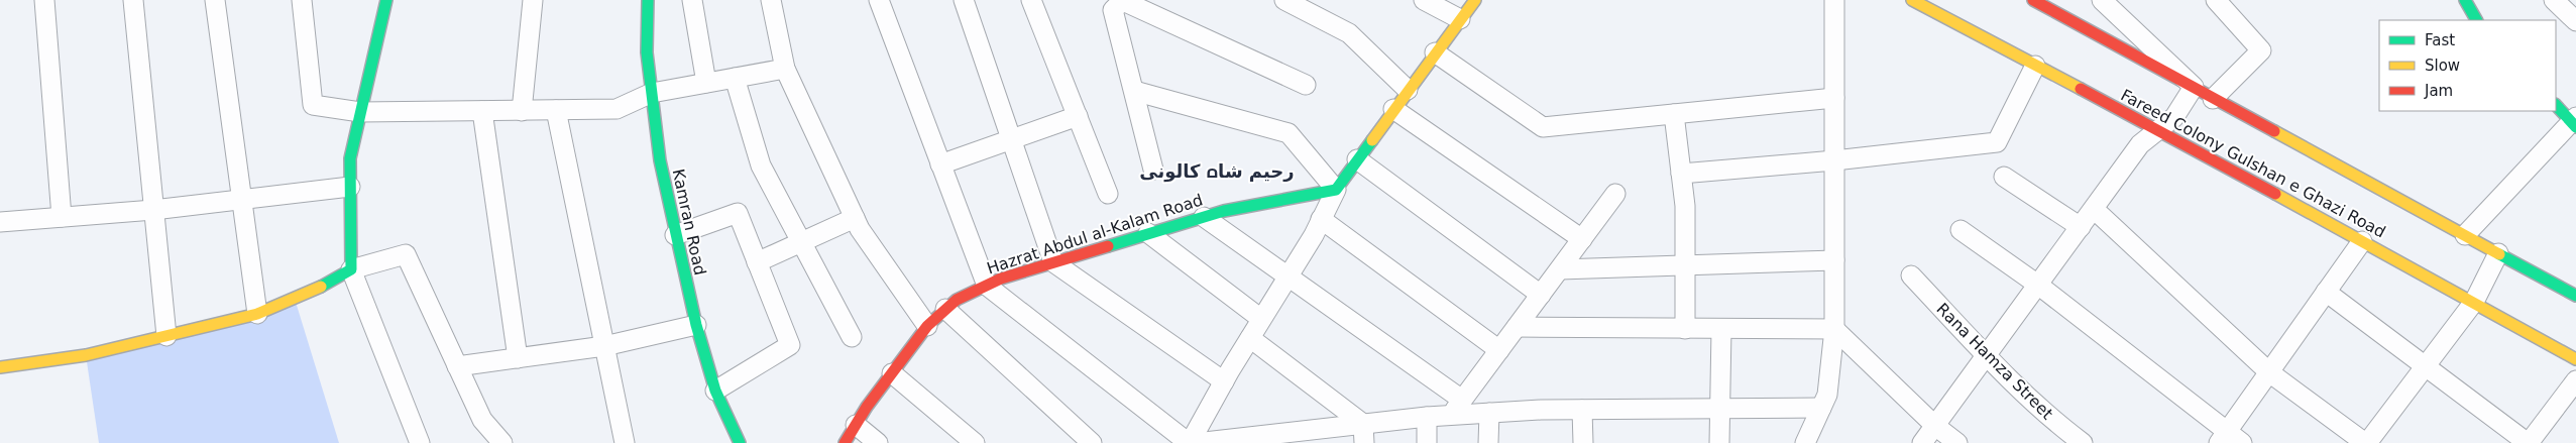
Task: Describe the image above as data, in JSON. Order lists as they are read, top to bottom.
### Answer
{
  "streets": {
    "street": [
      "Fareed Colony Gulshan e Ghazi Road",
      "Kamran Road",
      "Hazrat Abdul al-Kalam Road",
      "Rana Hamza Street"
    ]
  },
  "districts": ["رحیم شاہ کالونی"],
  "legend": ["Fast", "Slow", "Jam"]
}
